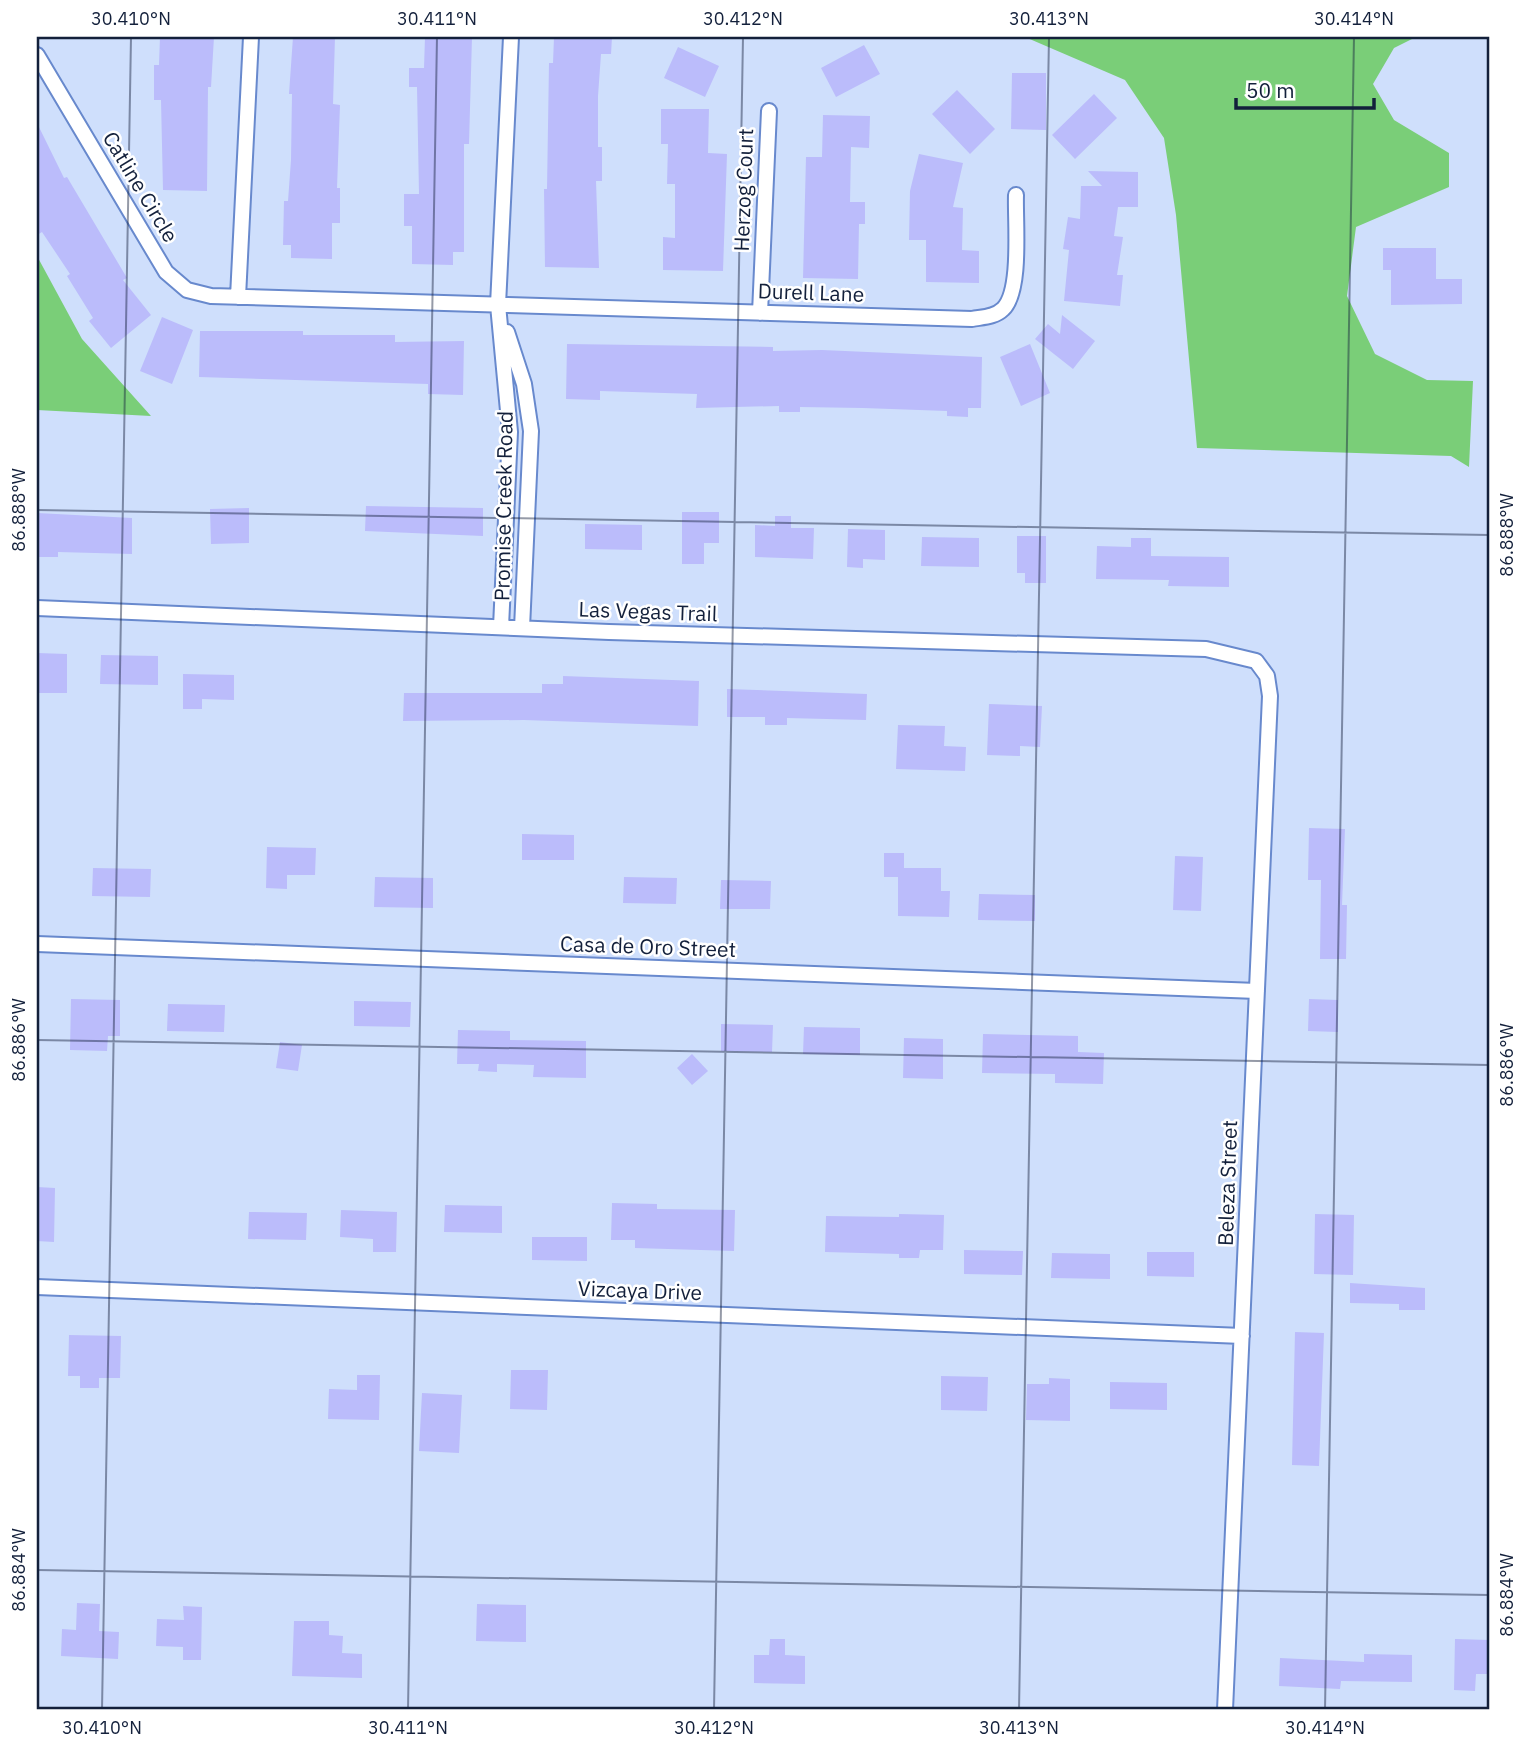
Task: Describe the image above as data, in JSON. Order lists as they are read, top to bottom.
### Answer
{
  "streets": {
    "street": [
      "Catline Circle",
      "Herzog Court",
      "Durell Lane",
      "Promise Creek Road",
      "Las Vegas Trail",
      "Casa de Oro Street",
      "Beleza Street",
      "Vizcaya Drive"
    ]
  },
  "crossings": [
    ["Catline Circle", "Durell Lane"],
    ["Catline Circle", "Promise Creek Road"],
    ["Herzog Court", "Durell Lane"],
    ["Durell Lane", "Promise Creek Road"],
    ["Promise Creek Road", "Las Vegas Trail"],
    ["Las Vegas Trail", "Beleza Street"],
    ["Casa de Oro Street", "Beleza Street"],
    ["Beleza Street", "Vizcaya Drive"]
  ],
  "scale_bar": "50 m",
  "coordinates": [
    "30.410°N",
    "30.411°N",
    "30.412°N",
    "30.413°N",
    "30.414°N",
    "86.888°W",
    "86.886°W",
    "86.884°W"
  ]
}
